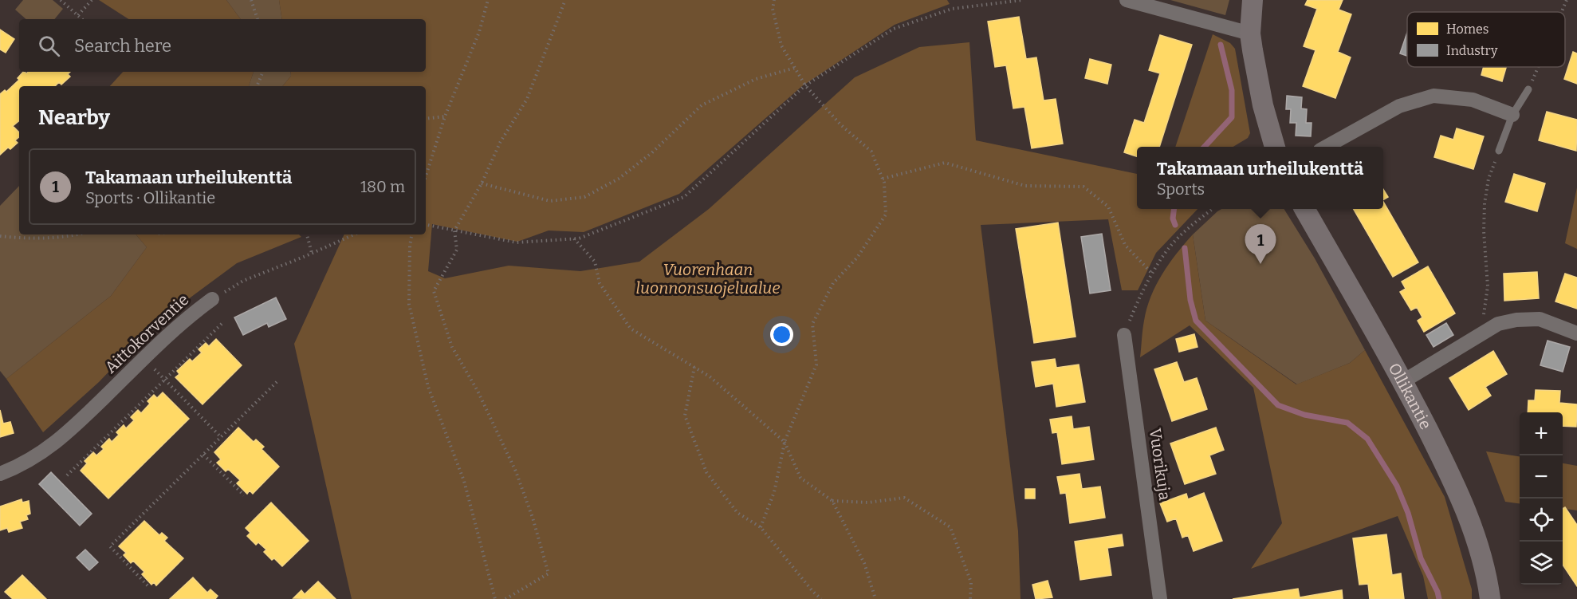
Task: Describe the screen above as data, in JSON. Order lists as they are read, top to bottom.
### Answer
{
  "streets": {
    "street": ["Aittokorventie", "Ollikantie", "Vuorikuja"]
  },
  "parks": ["Vuorenhaan luonnonsuojelualue"],
  "legend": ["Homes", "Industry"],
  "page": {
    "search": "Search here",
    "heading": "Nearby",
    "popup": ["Takamaan urheilukenttä", "Sports"],
    "list": [
      {
        "mark": "1",
        "name": "Takamaan urheilukenttä",
        "note": "Sports · Ollikantie",
        "value": "180 m"
      }
    ],
    "pins": "1",
    "map_buttons": ["+", "−"]
  }
}
